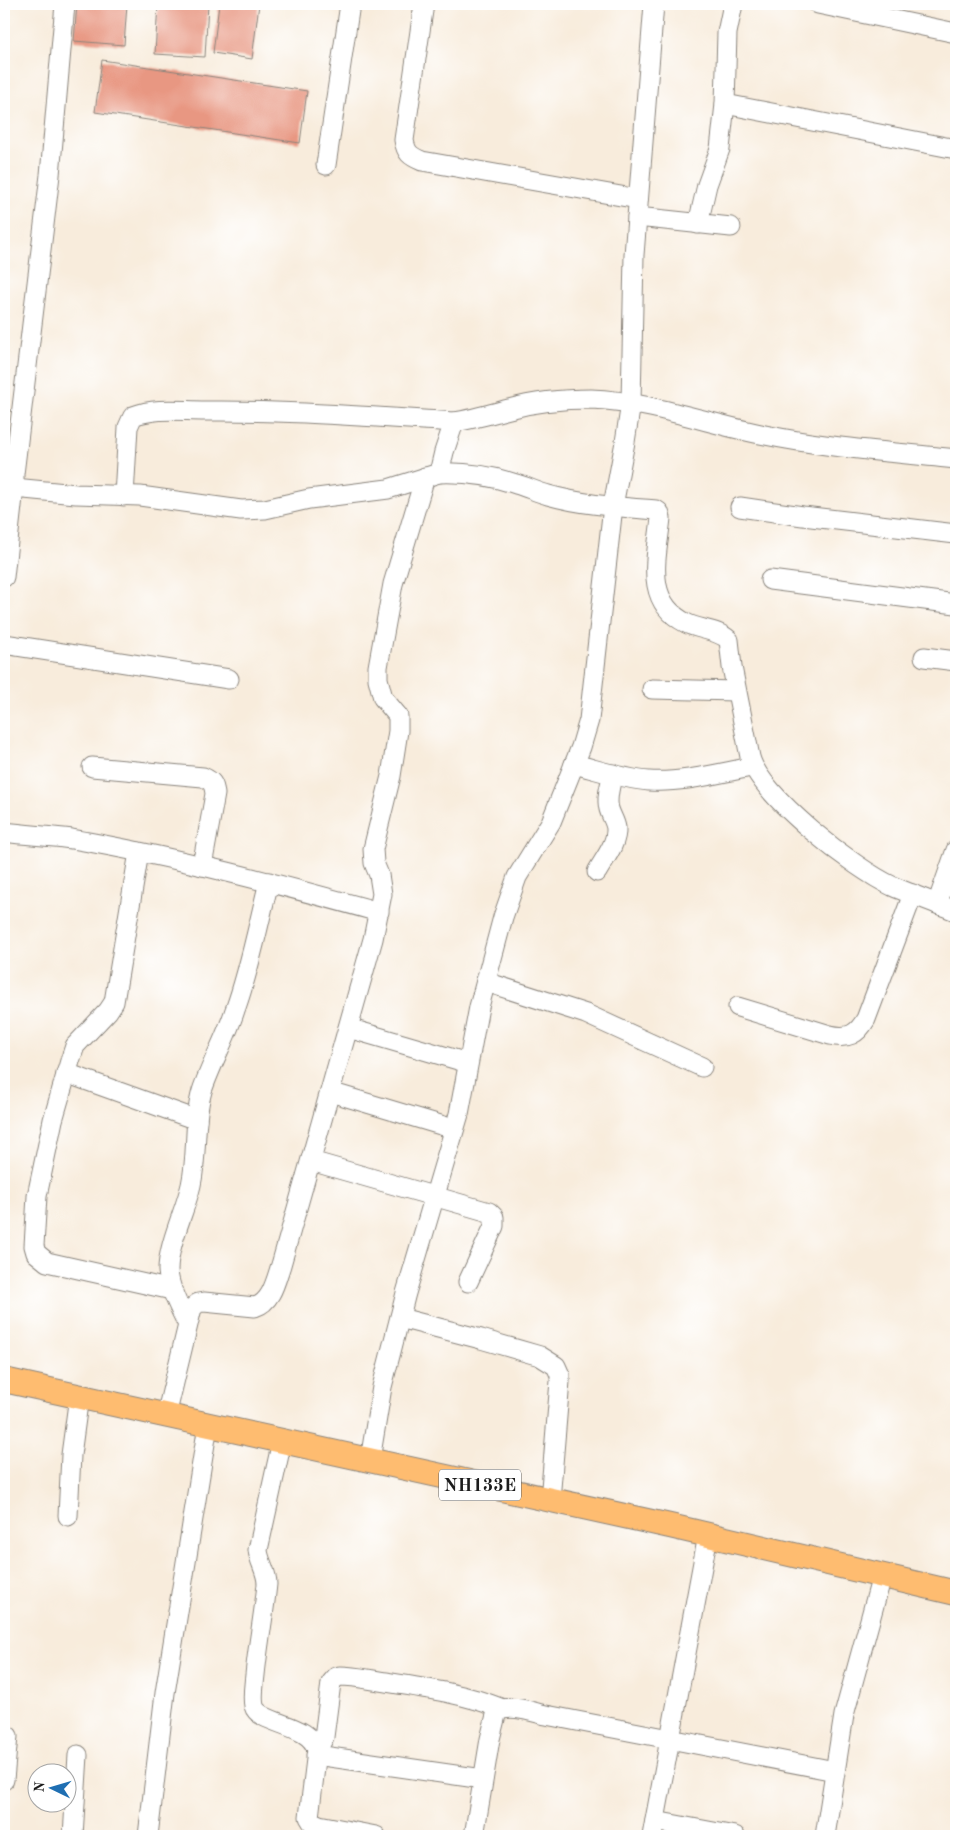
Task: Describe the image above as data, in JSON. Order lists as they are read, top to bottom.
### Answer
{
  "streets": {
    "main road": ["NH133E"]
  },
  "north": "left"
}
